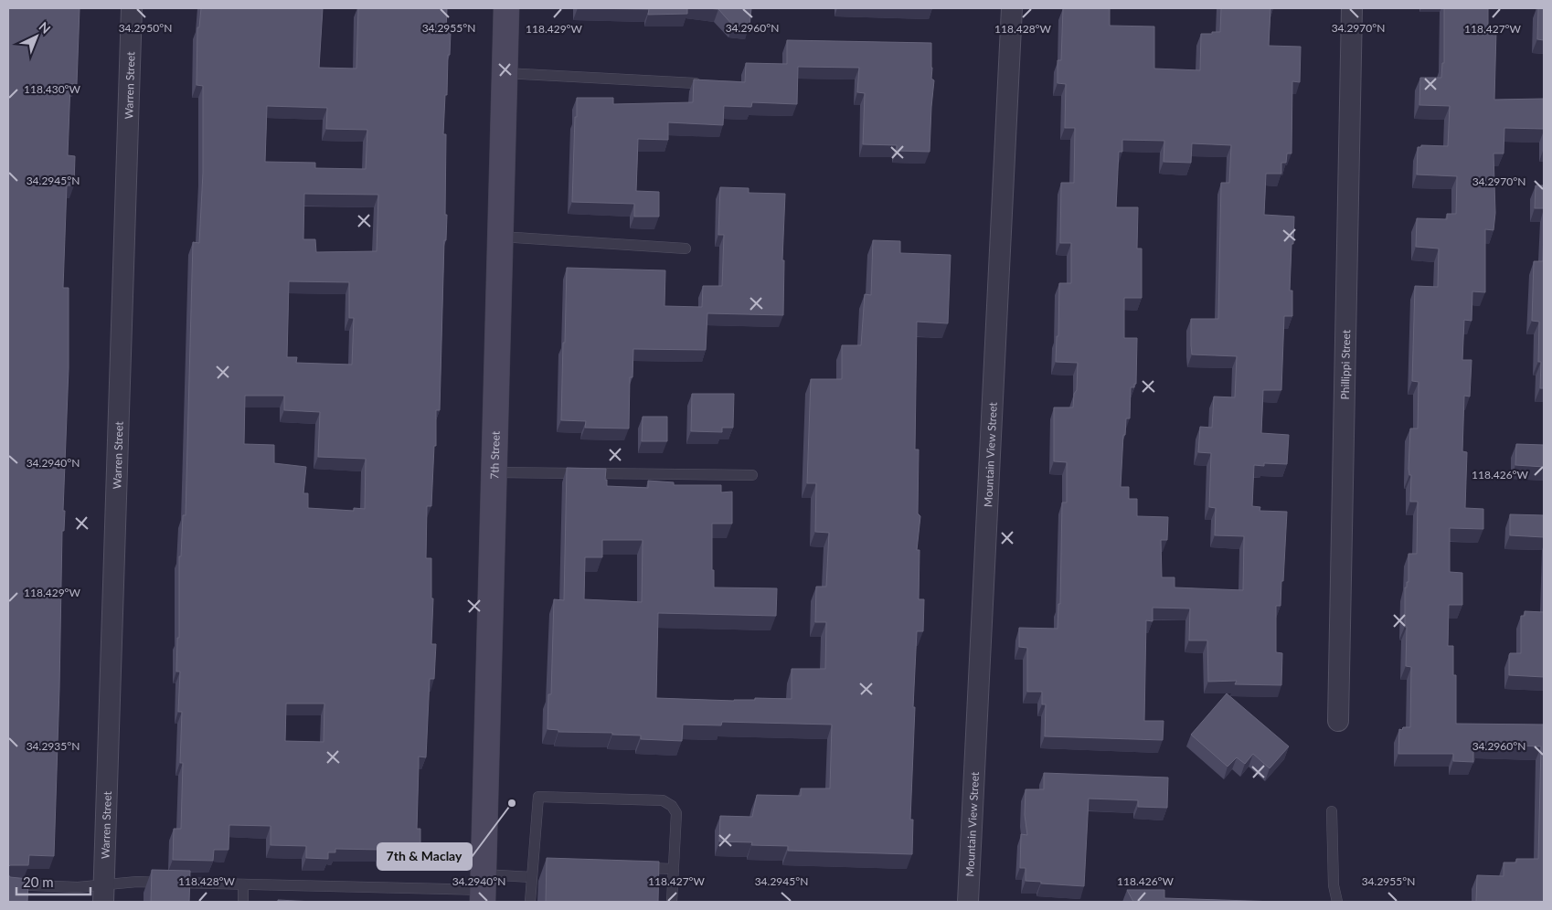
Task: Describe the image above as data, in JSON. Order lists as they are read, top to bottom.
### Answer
{
  "streets": {
    "street": [
      "Warren Street",
      "Phillippi Street",
      "7th Street",
      "Mountain View Street"
    ]
  },
  "places": ["7th & Maclay"],
  "scale_bar": "20 m",
  "north": "top right",
  "coordinates": [
    "34.2950°N",
    "34.2955°N",
    "34.2960°N",
    "34.2970°N",
    "118.429°W",
    "118.428°W",
    "118.427°W",
    "118.430°W",
    "34.2945°N",
    "34.2940°N",
    "118.426°W",
    "34.2935°N"
  ]
}
